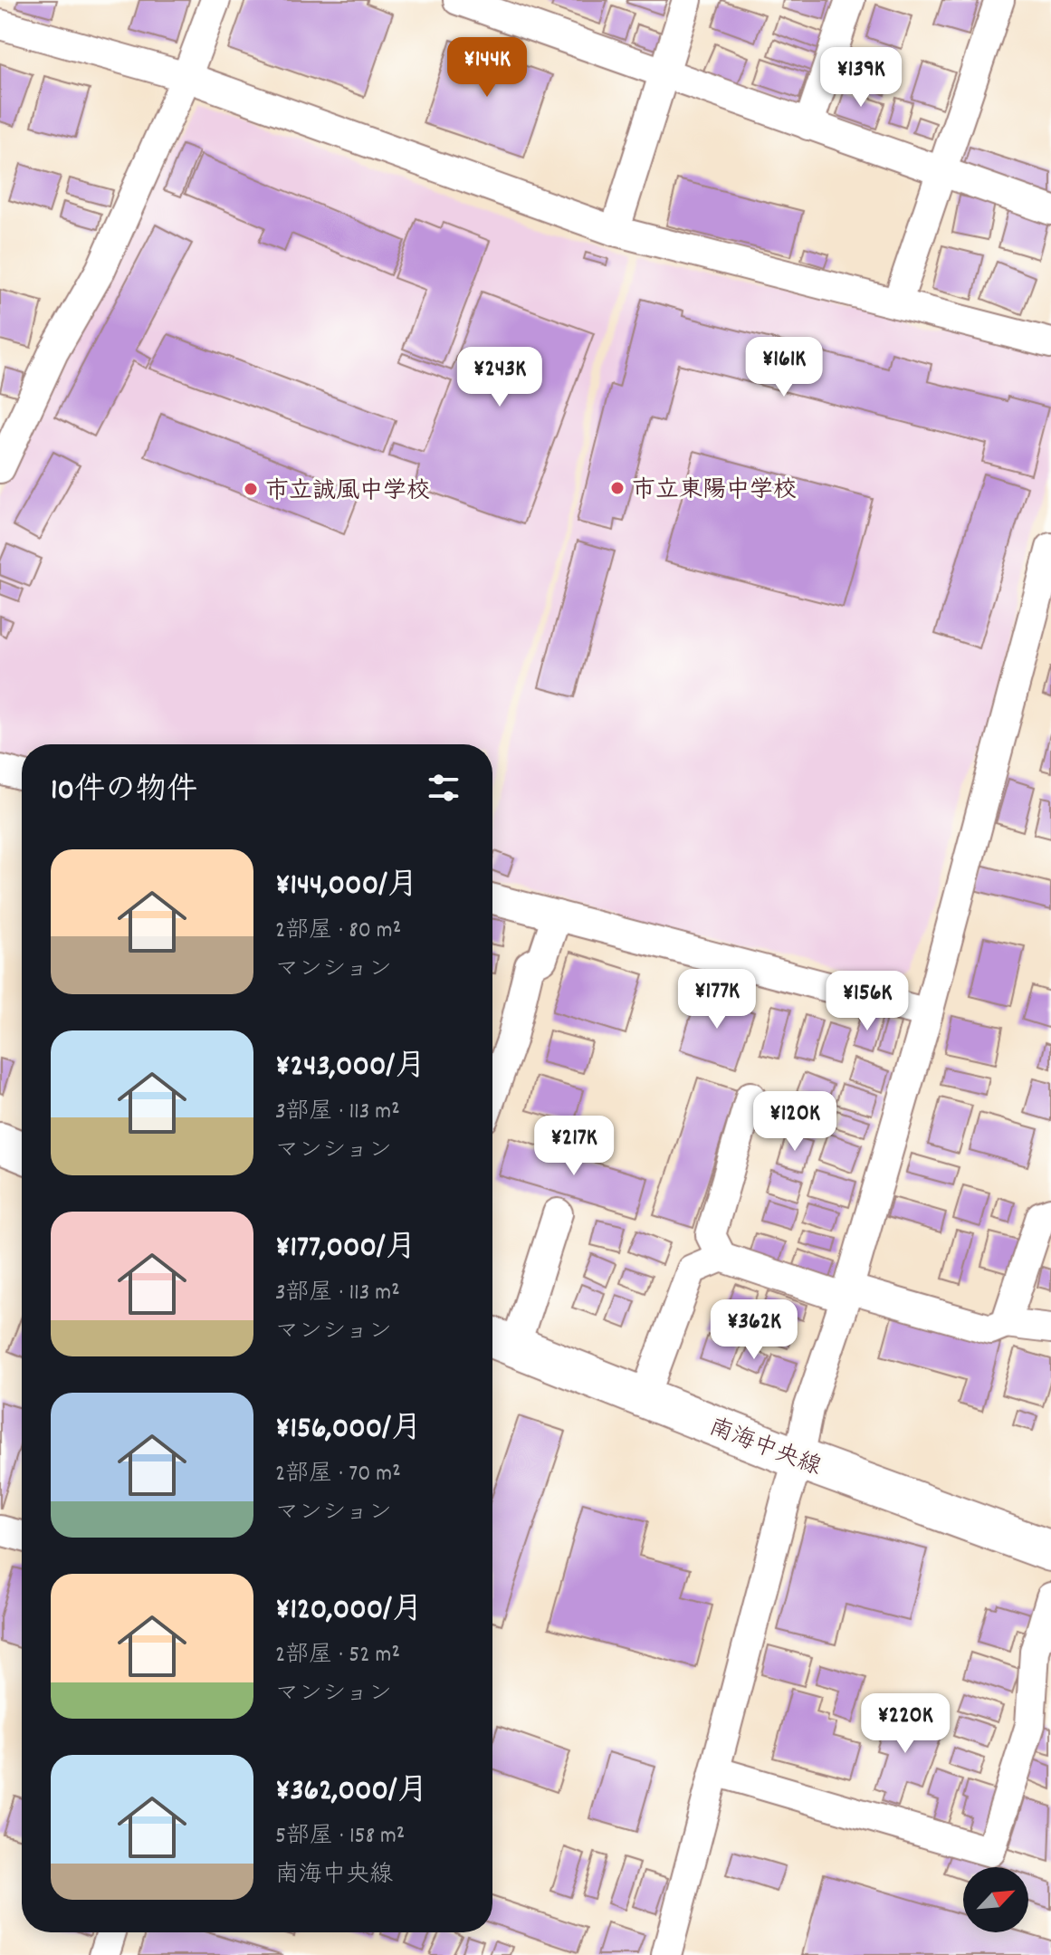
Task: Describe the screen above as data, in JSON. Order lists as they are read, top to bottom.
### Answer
{
  "streets": {
    "street": ["南海中央線"]
  },
  "places": ["市立東陽中学校", "市立誠風中学校"],
  "north": "top right",
  "page": {
    "price": [
      "¥144K",
      "¥139K",
      "¥161K",
      "¥243K",
      "¥177K",
      "¥156K",
      "¥120K",
      "¥217K",
      "¥362K",
      "¥220K"
    ],
    "heading": "10件の物件",
    "list": [
      {
        "name": "¥144,000/月",
        "note": "2部屋 · 80 m² · マンション"
      },
      {
        "name": "¥243,000/月",
        "note": "3部屋 · 113 m² · マンション"
      },
      {
        "name": "¥177,000/月",
        "note": "3部屋 · 113 m² · マンション"
      },
      {
        "name": "¥156,000/月",
        "note": "2部屋 · 70 m² · マンション"
      },
      {
        "name": "¥120,000/月",
        "note": "2部屋 · 52 m² · マンション"
      },
      {
        "name": "¥362,000/月",
        "note": "5部屋 · 158 m² · 南海中央線"
      }
    ]
  }
}
